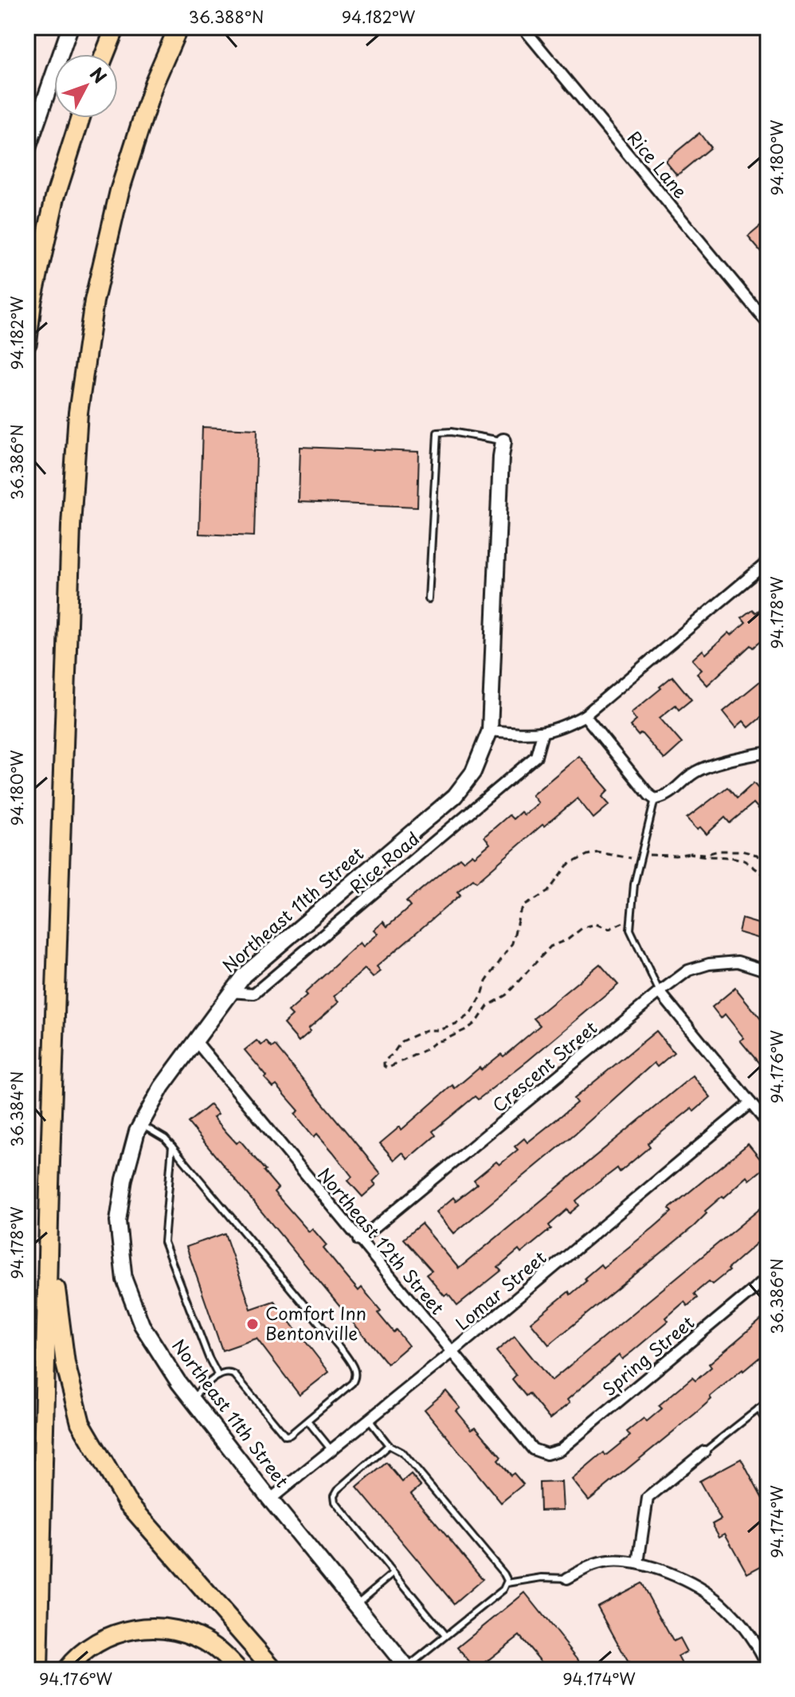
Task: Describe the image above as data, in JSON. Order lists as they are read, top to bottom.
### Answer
{
  "streets": {
    "street": [
      "Rice Lane",
      "Rice Road",
      "Northeast 11th Street",
      "Crescent Street",
      "Northeast 12th Street",
      "Lomar Street",
      "Spring Street"
    ]
  },
  "crossings": [
    ["Rice Road", "Northeast 11th Street"],
    ["Northeast 11th Street", "Northeast 12th Street"],
    ["Northeast 11th Street", "Lomar Street"],
    ["Crescent Street", "Northeast 12th Street"],
    ["Northeast 12th Street", "Lomar Street"],
    ["Northeast 12th Street", "Spring Street"]
  ],
  "places": ["Comfort Inn Bentonville"],
  "north": "top right",
  "coordinates": [
    "36.388°N",
    "94.182°W",
    "94.180°W",
    "36.386°N",
    "94.178°W",
    "94.176°W",
    "36.384°N",
    "94.174°W"
  ]
}
